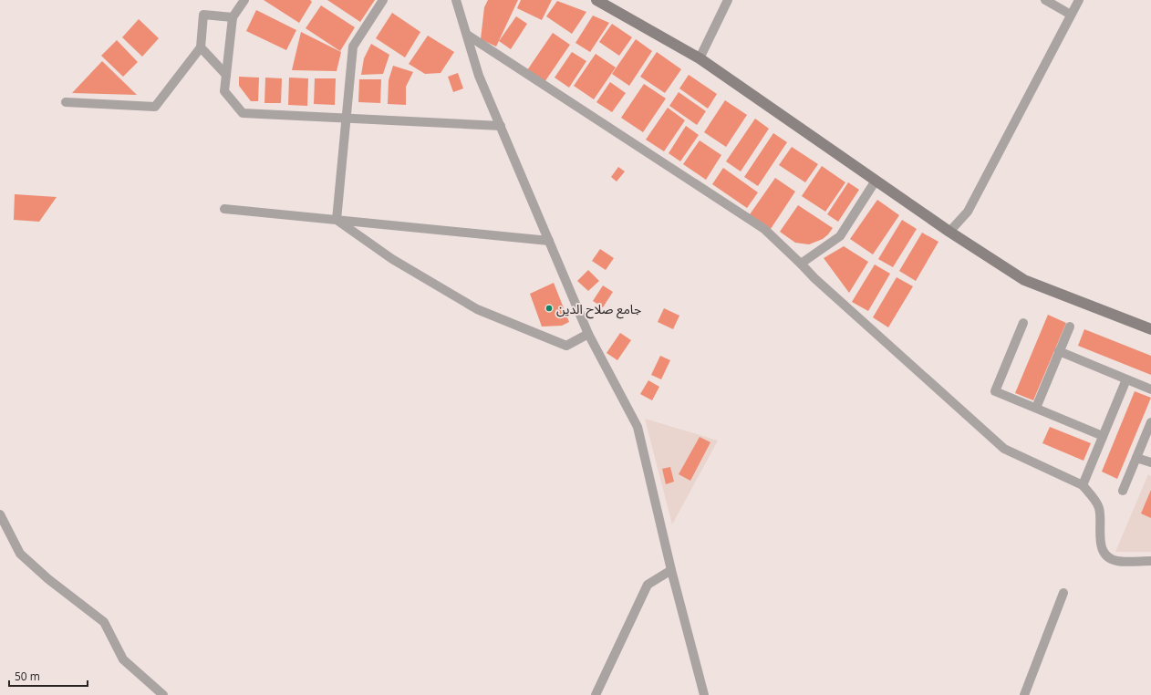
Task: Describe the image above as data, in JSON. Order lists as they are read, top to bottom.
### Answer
{
  "places": ["جامع صلاح الدين"],
  "scale_bar": "50 m"
}
